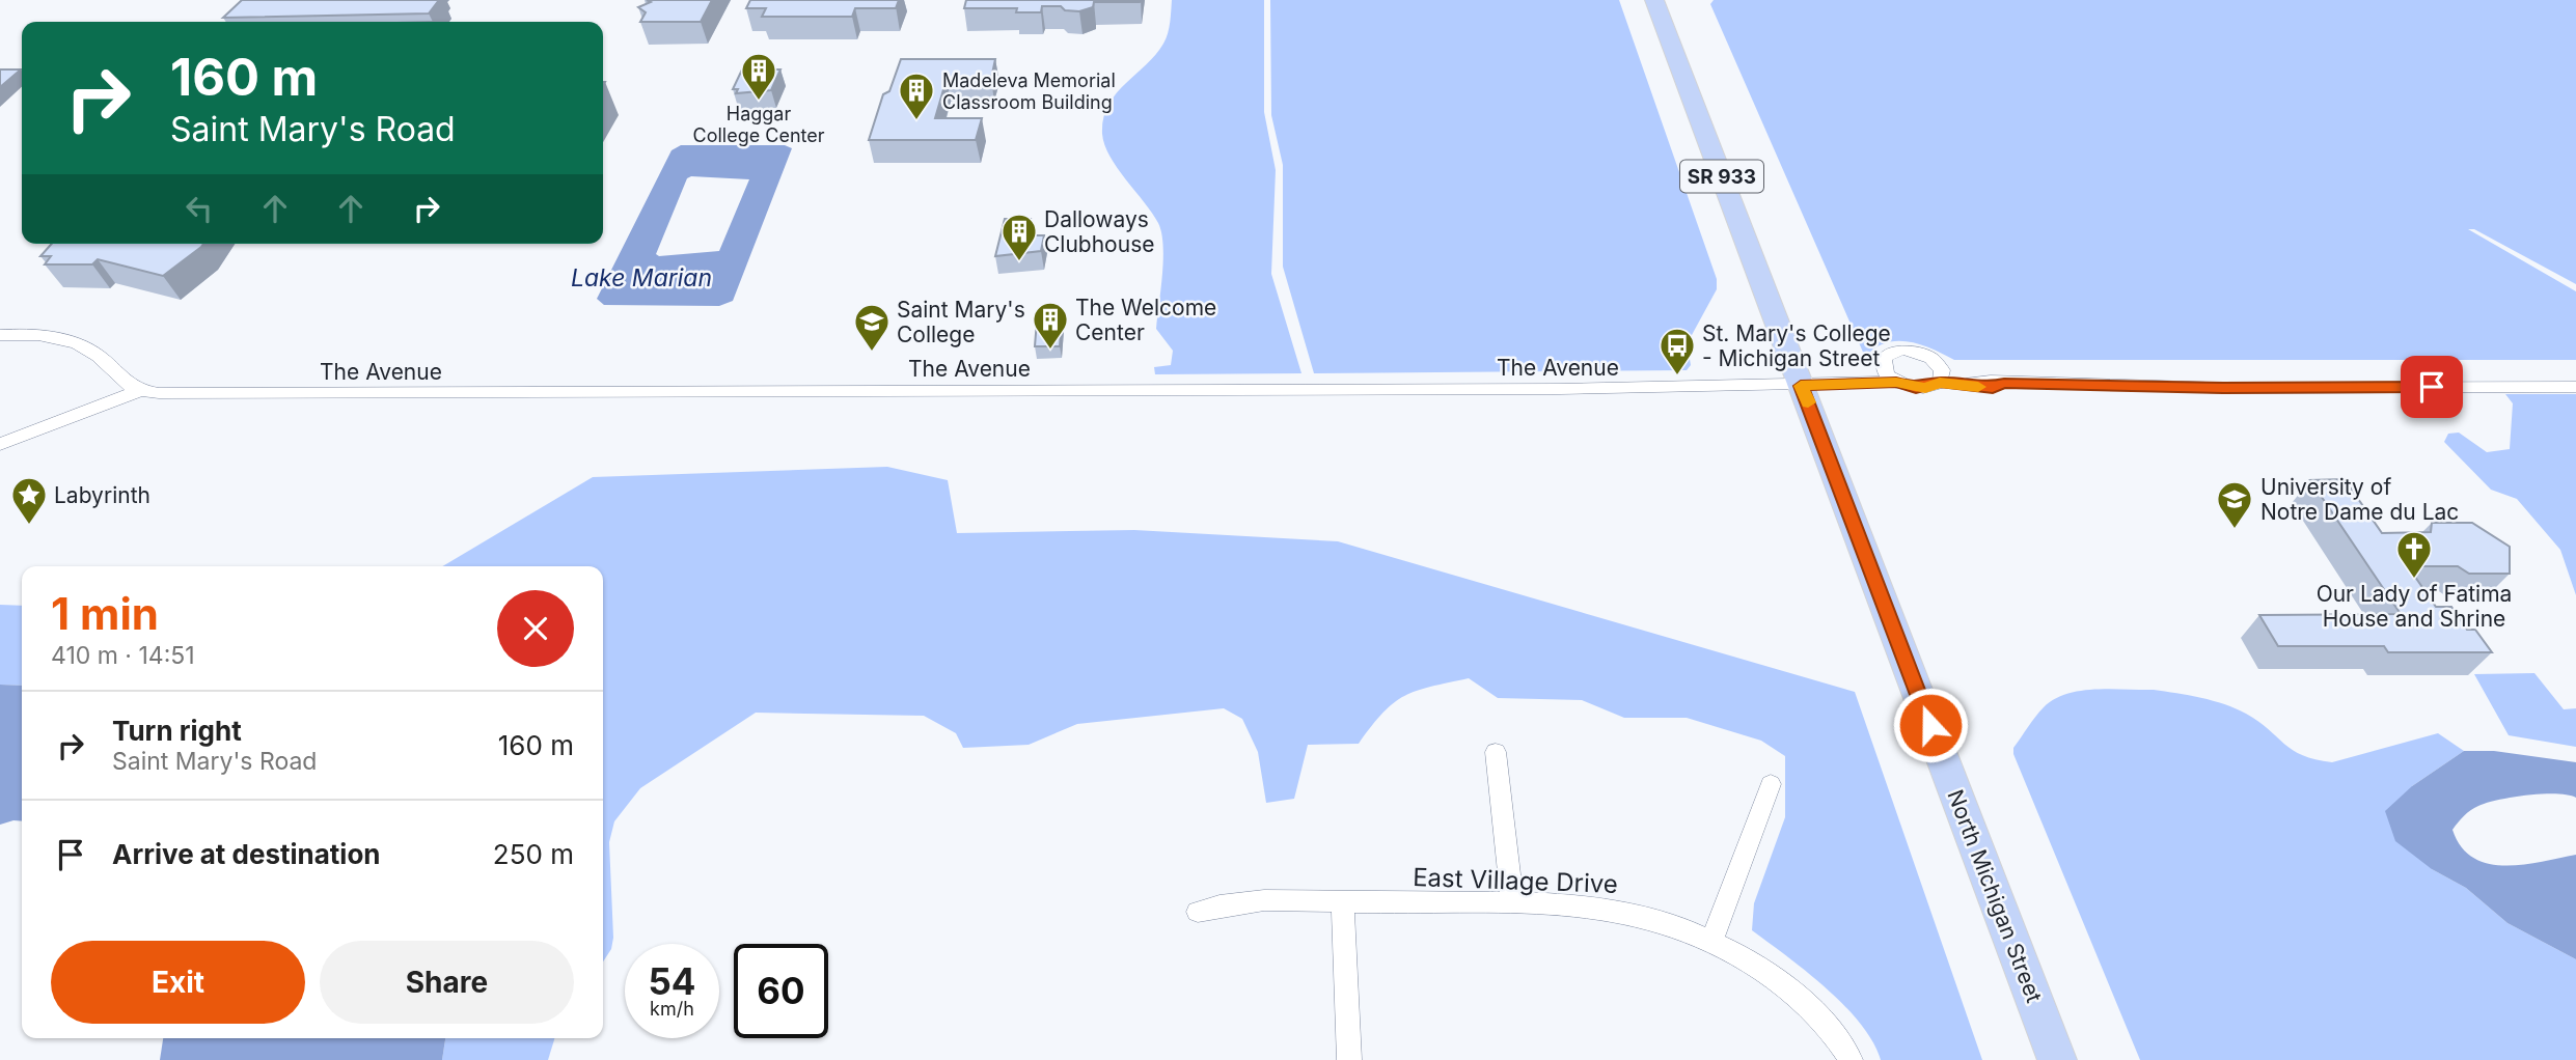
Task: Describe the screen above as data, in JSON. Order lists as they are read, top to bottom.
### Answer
{
  "streets": {
    "main road": ["SR 933", "North Michigan Street"],
    "street": ["The Avenue", "East Village Drive"]
  },
  "crossings": [
    ["The Avenue", "North Michigan Street"]
  ],
  "water": ["Lake Marian"],
  "places": {
    "building": [
      "Haggar College Center",
      "Madeleva Memorial Classroom Building",
      "Dalloways Clubhouse",
      "The Welcome Center"
    ],
    "school or university": ["Saint Mary's College", "University of Notre Dame du Lac"],
    "bus stop": ["St. Mary's College - Michigan Street"],
    "place": ["Labyrinth"],
    "church": ["Our Lady of Fatima House and Shrine"]
  },
  "page": {
    "turn": ["160 m", "Saint Mary's Road"],
    "heading": ["1 min", "410 m · 14:51"],
    "list": [
      {
        "name": "Turn right",
        "note": "Saint Mary's Road",
        "value": "160 m"
      },
      {
        "name": "Arrive at destination",
        "value": "250 m"
      }
    ],
    "buttons": ["Exit", "Share"],
    "speed": "54 km/h",
    "limit": "60"
  }
}
